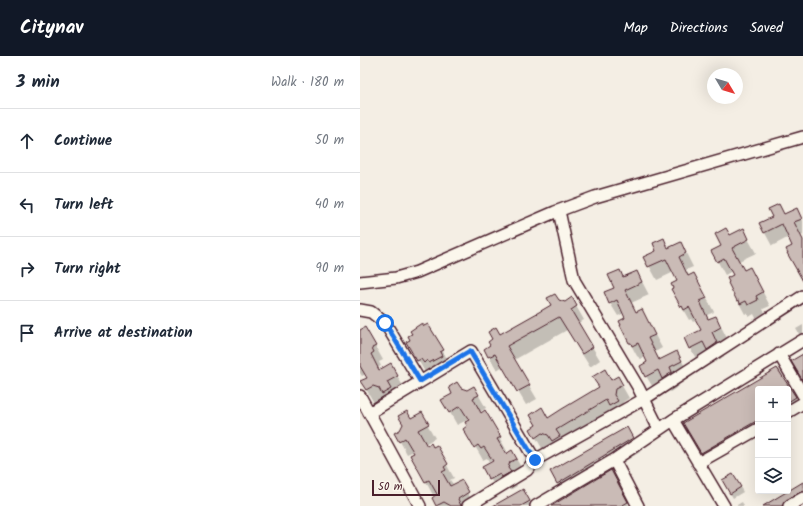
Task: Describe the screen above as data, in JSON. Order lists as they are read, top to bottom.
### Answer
{
  "scale_bar": "50 m",
  "north": "bottom right",
  "page": {
    "header": "Citynav",
    "nav": ["Map", "Directions", "Saved"],
    "heading": ["3 min", "Walk · 180 m"],
    "list": [
      ["Continue", "50 m"],
      ["Turn left", "40 m"],
      ["Turn right", "90 m"],
      "Arrive at destination"
    ],
    "map_buttons": ["+", "−"],
    "scale": "50 m"
  }
}
